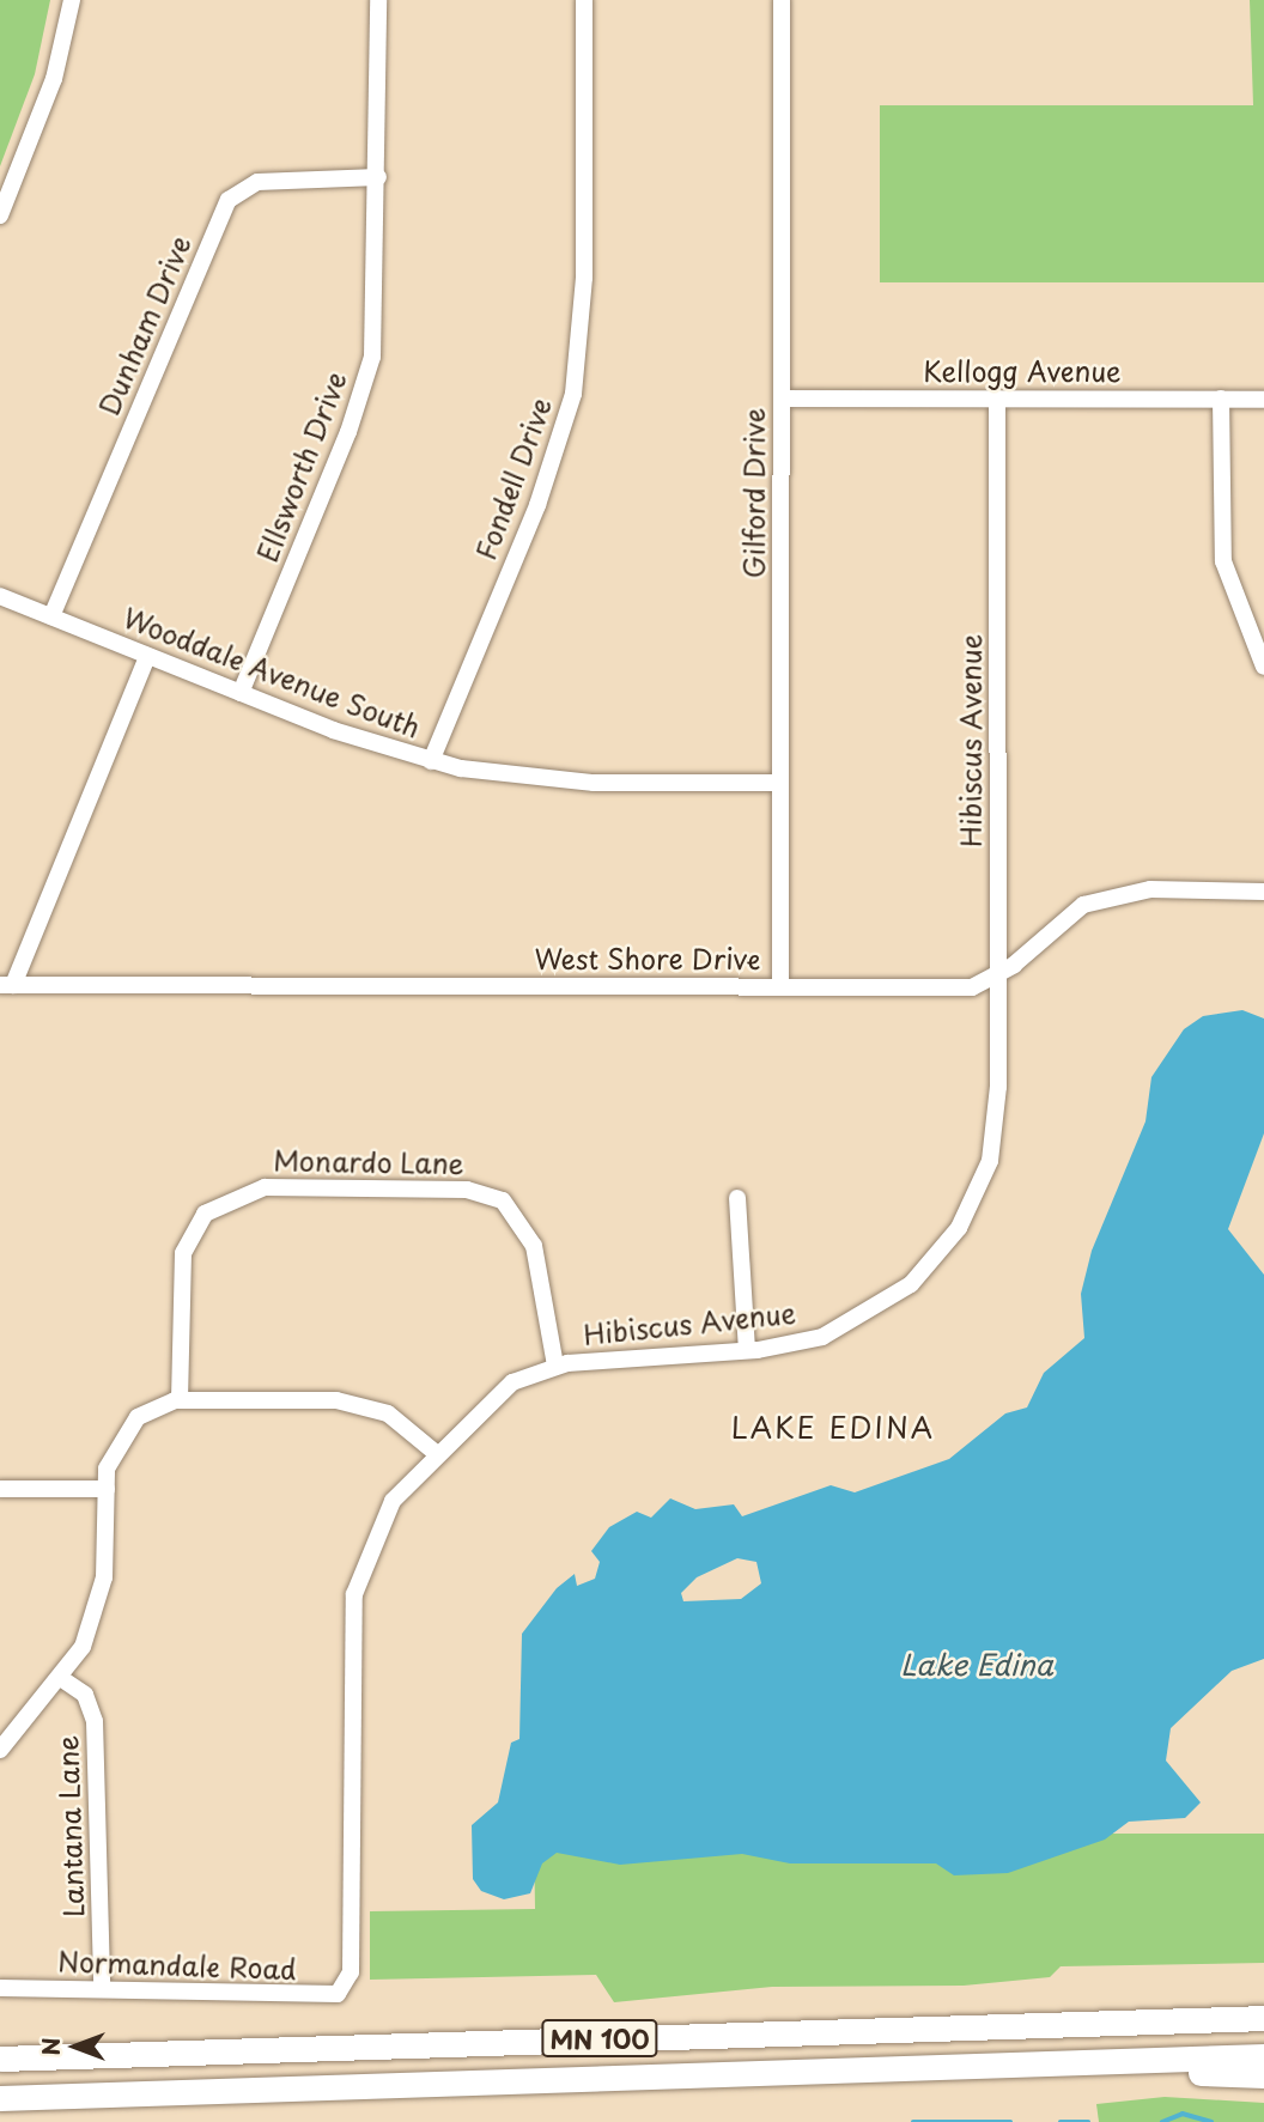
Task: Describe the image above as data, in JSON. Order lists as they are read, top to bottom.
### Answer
{
  "streets": {
    "highway": ["MN 100"],
    "street": [
      "Dunham Drive",
      "Kellogg Avenue",
      "Ellsworth Drive",
      "Fondell Drive",
      "Gilford Drive",
      "Wooddale Avenue South",
      "Hibiscus Avenue",
      "West Shore Drive",
      "Monardo Lane",
      "Lantana Lane",
      "Normandale Road"
    ]
  },
  "crossings": [
    ["Dunham Drive", "Ellsworth Drive"],
    ["Dunham Drive", "Wooddale Avenue South"],
    ["Kellogg Avenue", "Gilford Drive"],
    ["Kellogg Avenue", "Hibiscus Avenue"],
    ["Ellsworth Drive", "Wooddale Avenue South"],
    ["Fondell Drive", "Wooddale Avenue South"],
    ["Gilford Drive", "Wooddale Avenue South"],
    ["Gilford Drive", "West Shore Drive"],
    ["Hibiscus Avenue", "West Shore Drive"],
    ["Hibiscus Avenue", "Monardo Lane"],
    ["Hibiscus Avenue", "Normandale Road"],
    ["Lantana Lane", "Normandale Road"]
  ],
  "districts": ["LAKE EDINA"],
  "water": ["Lake Edina"],
  "north": "left"
}
